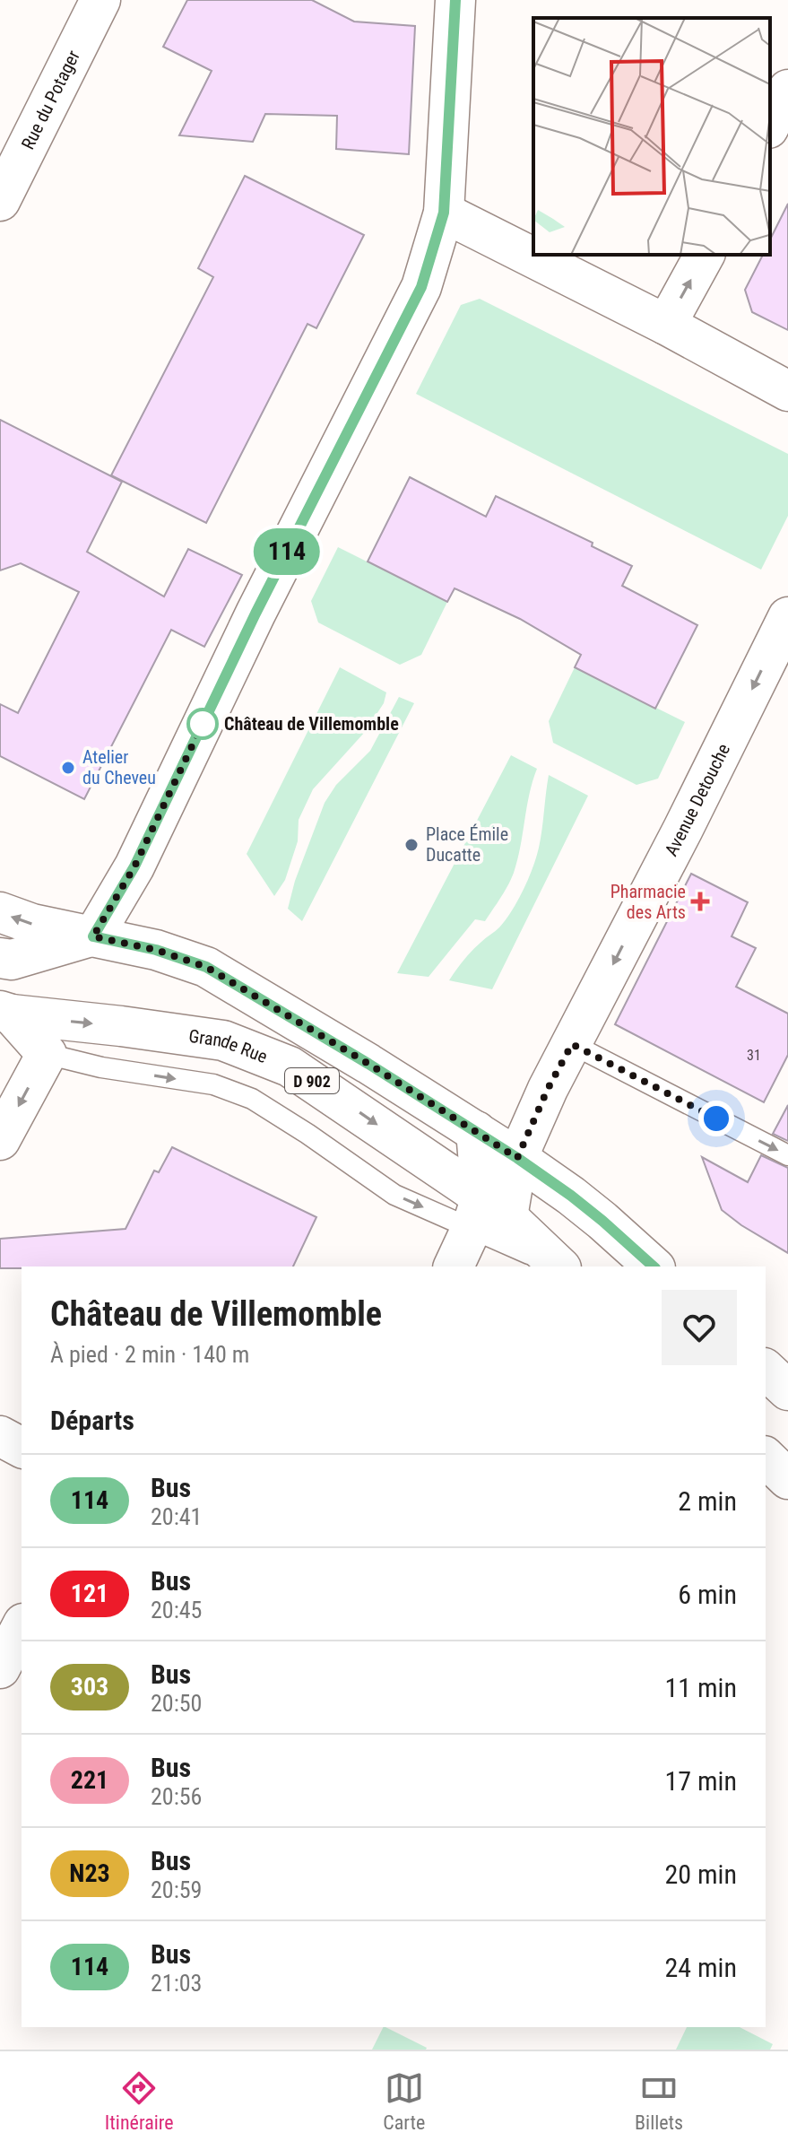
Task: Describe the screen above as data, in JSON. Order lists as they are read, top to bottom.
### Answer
{
  "streets": {
    "main road": [
      "Rue du Potager",
      "Avenue Detouche",
      "Grande Rue",
      "D 902"
    ]
  },
  "crossings": [
    ["Avenue Detouche", "Grande Rue"],
    ["Avenue Detouche", "D 902"]
  ],
  "one_way": ["Avenue Detouche"],
  "places": {
    "other": ["Château de Villemomble", "Atelier du Cheveu", "Place Émile Ducatte"],
    "health": ["Pharmacie des Arts"]
  },
  "lines": ["bus line 114"],
  "house_numbers": ["31"],
  "page": {
    "on_map": "114",
    "heading": [
      ["Château de Villemomble", "À pied · 2 min · 140 m"],
      "Départs"
    ],
    "list": [
      {
        "mark": "114",
        "name": "Bus",
        "note": "20:41",
        "value": "2 min"
      },
      {
        "mark": "121",
        "name": "Bus",
        "note": "20:45",
        "value": "6 min"
      },
      {
        "mark": "303",
        "name": "Bus",
        "note": "20:50",
        "value": "11 min"
      },
      {
        "mark": "221",
        "name": "Bus",
        "note": "20:56",
        "value": "17 min"
      },
      {
        "mark": "N23",
        "name": "Bus",
        "note": "20:59",
        "value": "20 min"
      },
      {
        "mark": "114",
        "name": "Bus",
        "note": "21:03",
        "value": "24 min"
      }
    ],
    "tabs": ["Itinéraire", "Carte", "Billets"]
  }
}
